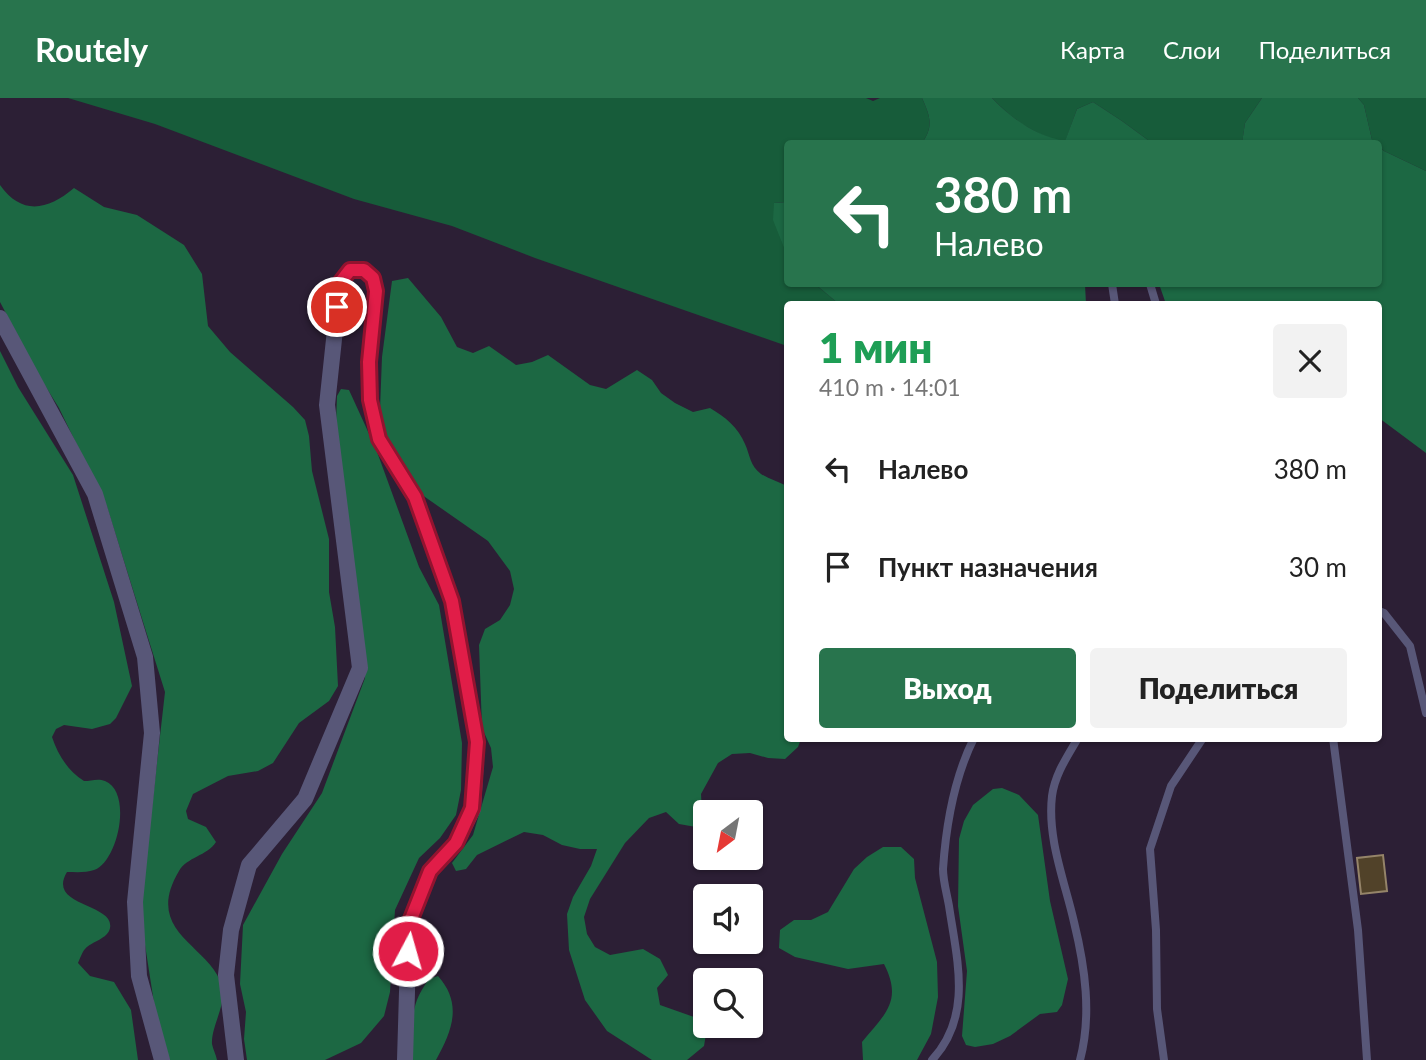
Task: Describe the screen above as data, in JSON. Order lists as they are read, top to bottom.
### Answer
{
  "north": "bottom left",
  "page": {
    "header": "Routely",
    "nav": ["Карта", "Слои", "Поделиться"],
    "turn": ["380 m", "Налево"],
    "heading": ["1 мин", "410 m · 14:01"],
    "list": [
      {
        "name": "Налево",
        "value": "380 m"
      },
      {
        "name": "Пункт назначения",
        "value": "30 m"
      }
    ],
    "buttons": ["Выход", "Поделиться"]
  }
}
